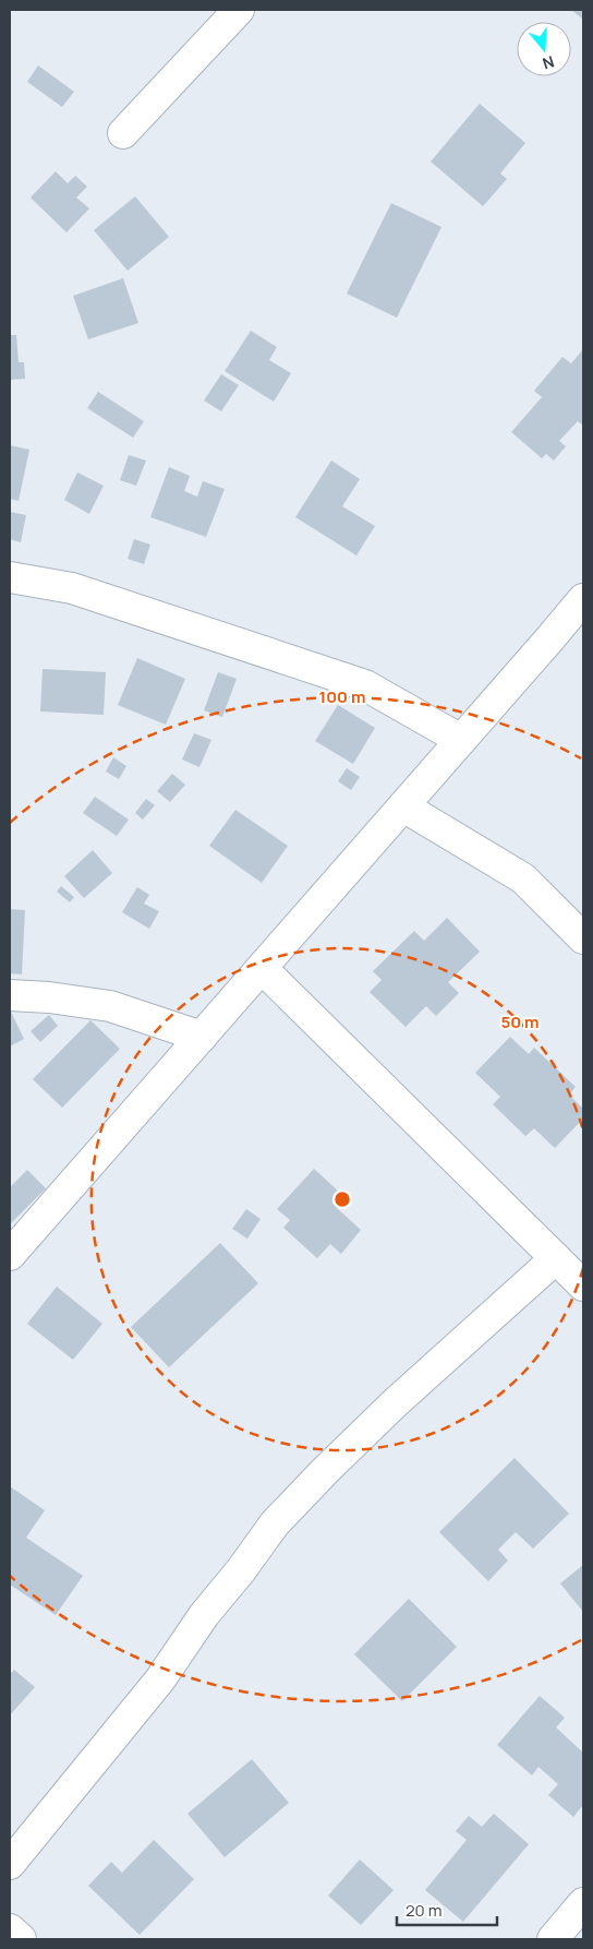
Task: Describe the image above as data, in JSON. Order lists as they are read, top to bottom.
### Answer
{
  "scale_bar": "20 m",
  "north": "bottom",
  "rings": ["100 m", "50 m"]
}
